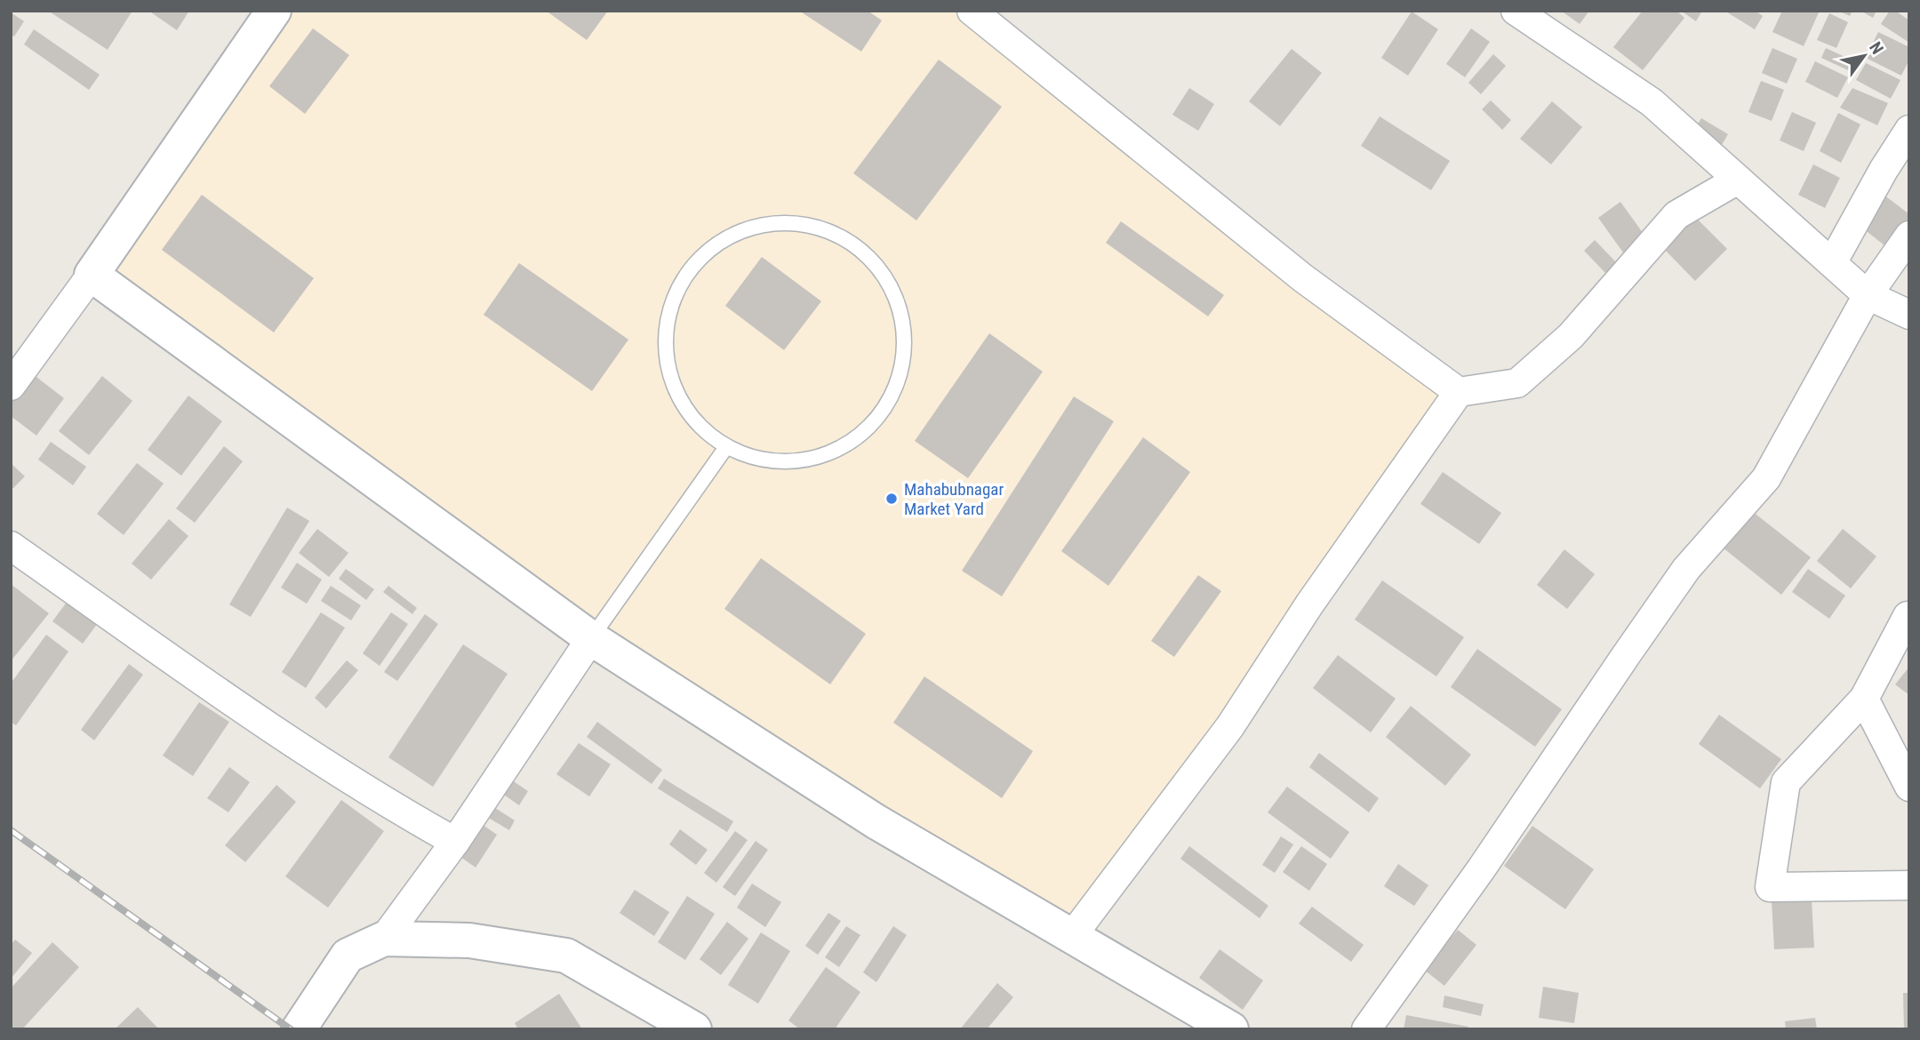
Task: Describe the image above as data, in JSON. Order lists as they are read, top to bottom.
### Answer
{
  "places": ["Mahabubnagar Market Yard"],
  "north": "top right"
}
